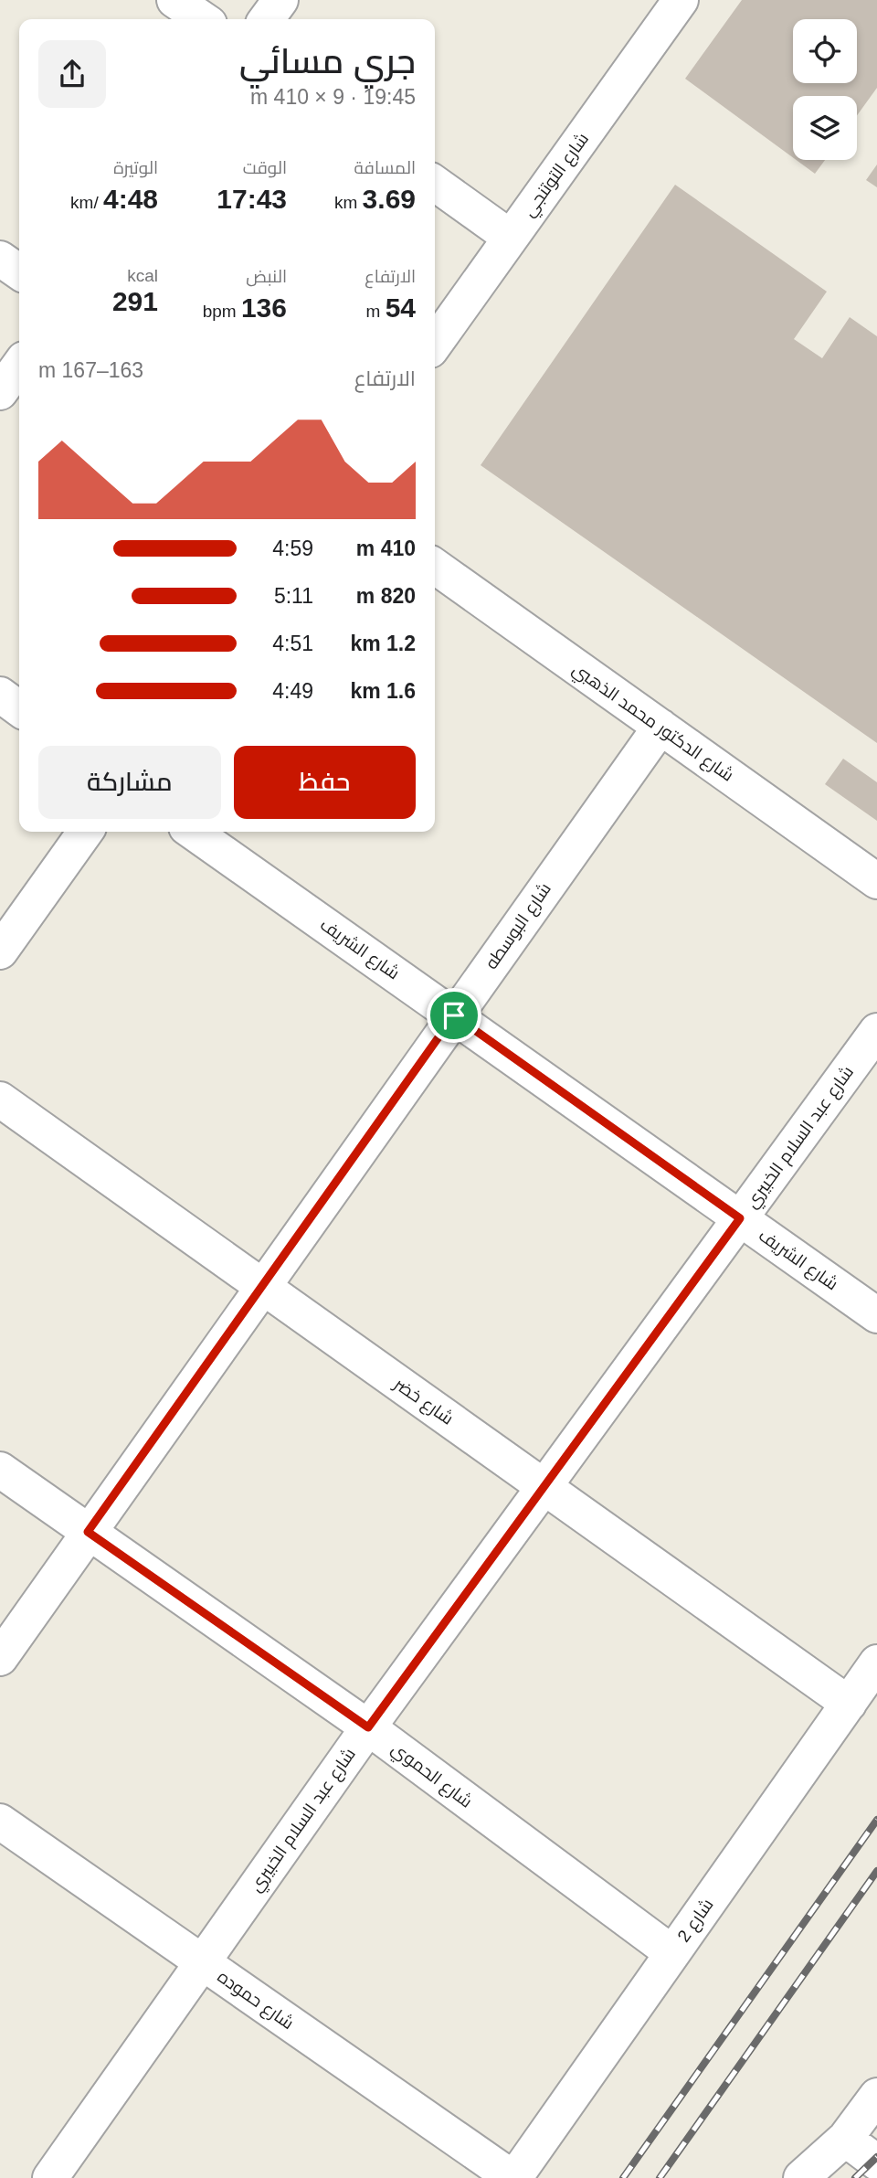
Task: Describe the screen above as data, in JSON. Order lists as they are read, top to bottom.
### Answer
{
  "streets": {
    "street": [
      "شارع التوتنجي",
      "شارع الدكتور محمد الذهبي",
      "شارع البوسطه",
      "شارع الشريف",
      "شارع عبد السلام الخبيري",
      "شارع خضر",
      "شارع الحموي",
      "شارع 2",
      "شارع حموده"
    ]
  },
  "crossings": [
    ["شارع الدكتور محمد الذهبي", "شارع البوسطه"],
    ["شارع البوسطه", "شارع الشريف"],
    ["شارع البوسطه", "شارع خضر"],
    ["شارع البوسطه", "شارع الحموي"],
    ["شارع الشريف", "شارع عبد السلام الخبيري"],
    ["شارع عبد السلام الخبيري", "شارع خضر"],
    ["شارع عبد السلام الخبيري", "شارع الحموي"],
    ["شارع عبد السلام الخبيري", "شارع حموده"],
    ["شارع خضر", "شارع 2"],
    ["شارع الحموي", "شارع 2"],
    ["شارع 2", "شارع حموده"]
  ],
  "page": {
    "heading": ["جري مسائي", "19:45 · 9 × 410 m"],
    "stats": [
      ["المسافة", "3.69 km"],
      ["الوقت", "17:43"],
      ["الوتيرة", "4:48 /km"],
      ["الارتفاع", "54 m"],
      ["النبض", "136 bpm"],
      ["kcal", "291"]
    ],
    "chart": ["الارتفاع", "163–167 m"],
    "list": [
      {
        "name": "410 m",
        "note": "4:59"
      },
      {
        "name": "820 m",
        "note": "5:11"
      },
      {
        "name": "1.2 km",
        "note": "4:51"
      },
      {
        "name": "1.6 km",
        "note": "4:49"
      }
    ],
    "buttons": ["حفظ", "مشاركة"]
  }
}
